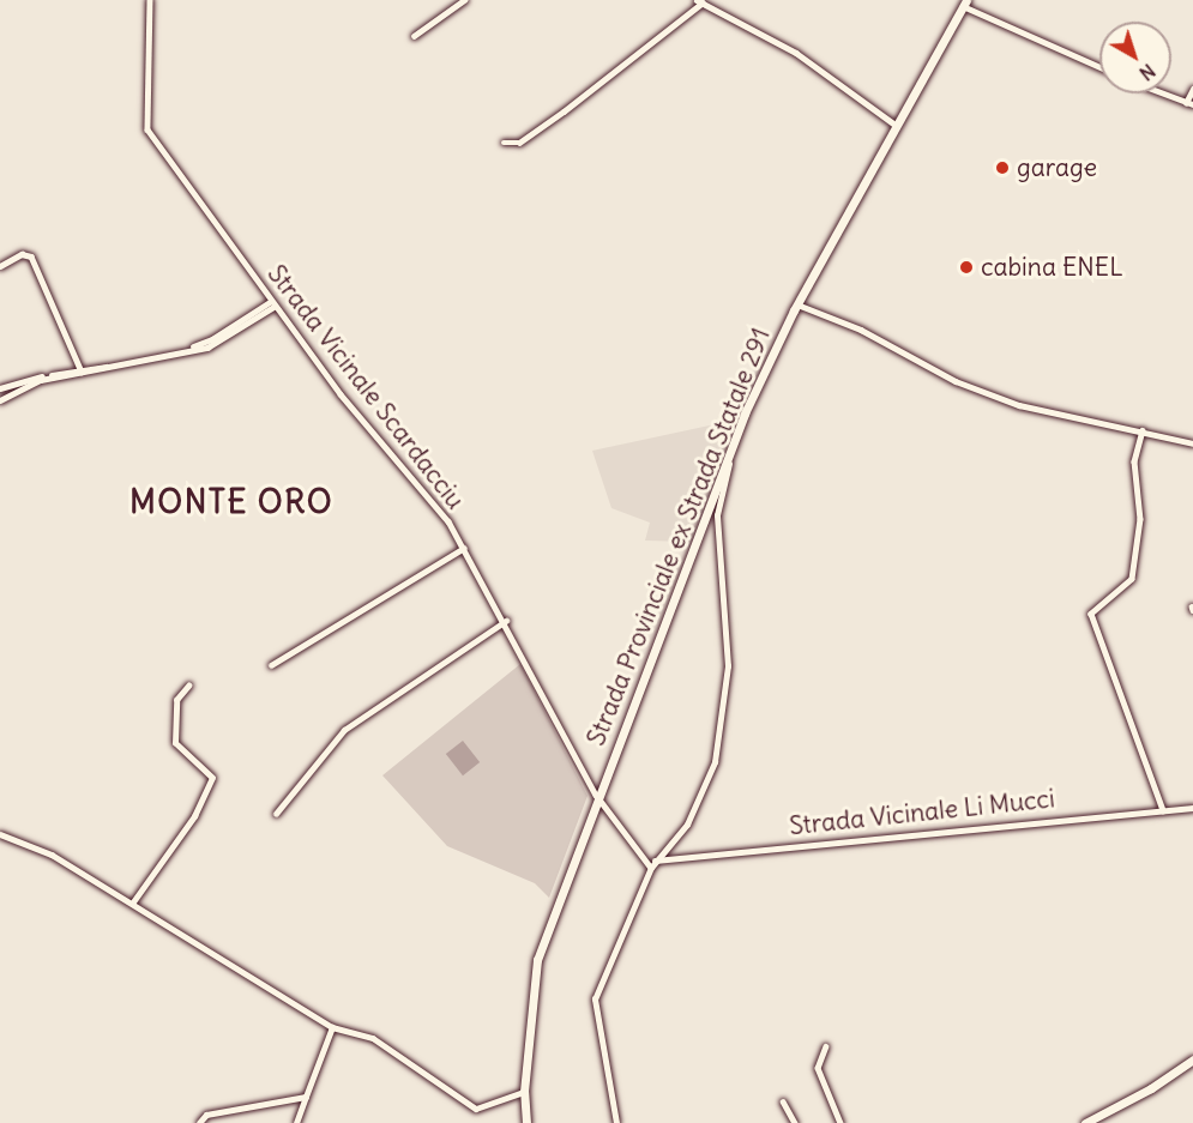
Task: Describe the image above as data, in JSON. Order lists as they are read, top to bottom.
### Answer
{
  "streets": {
    "street": ["Strada Vicinale Scardacciu", "Strada Provinciale ex Strada Statale 291", "Strada Vicinale Li Mucci"]
  },
  "crossings": [
    ["Strada Vicinale Scardacciu", "Strada Provinciale ex Strada Statale 291"]
  ],
  "districts": ["MONTE ORO"],
  "places": ["garage", "cabina ENEL"],
  "north": "bottom right"
}
